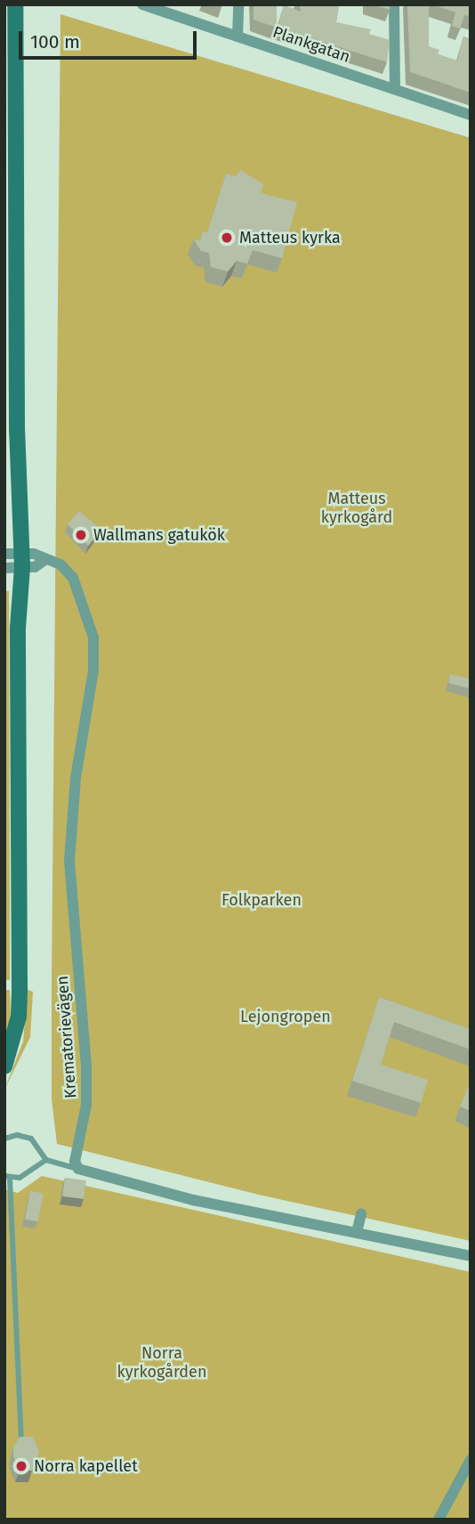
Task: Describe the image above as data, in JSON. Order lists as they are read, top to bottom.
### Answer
{
  "streets": {
    "street": ["Plankgatan", "Krematorievägen"]
  },
  "parks": [
    "Matteus kyrkogård",
    "Folkparken",
    "Lejongropen",
    "Norra kyrkogården"
  ],
  "places": ["Matteus kyrka", "Wallmans gatukök", "Norra kapellet"],
  "scale_bar": "100 m"
}
